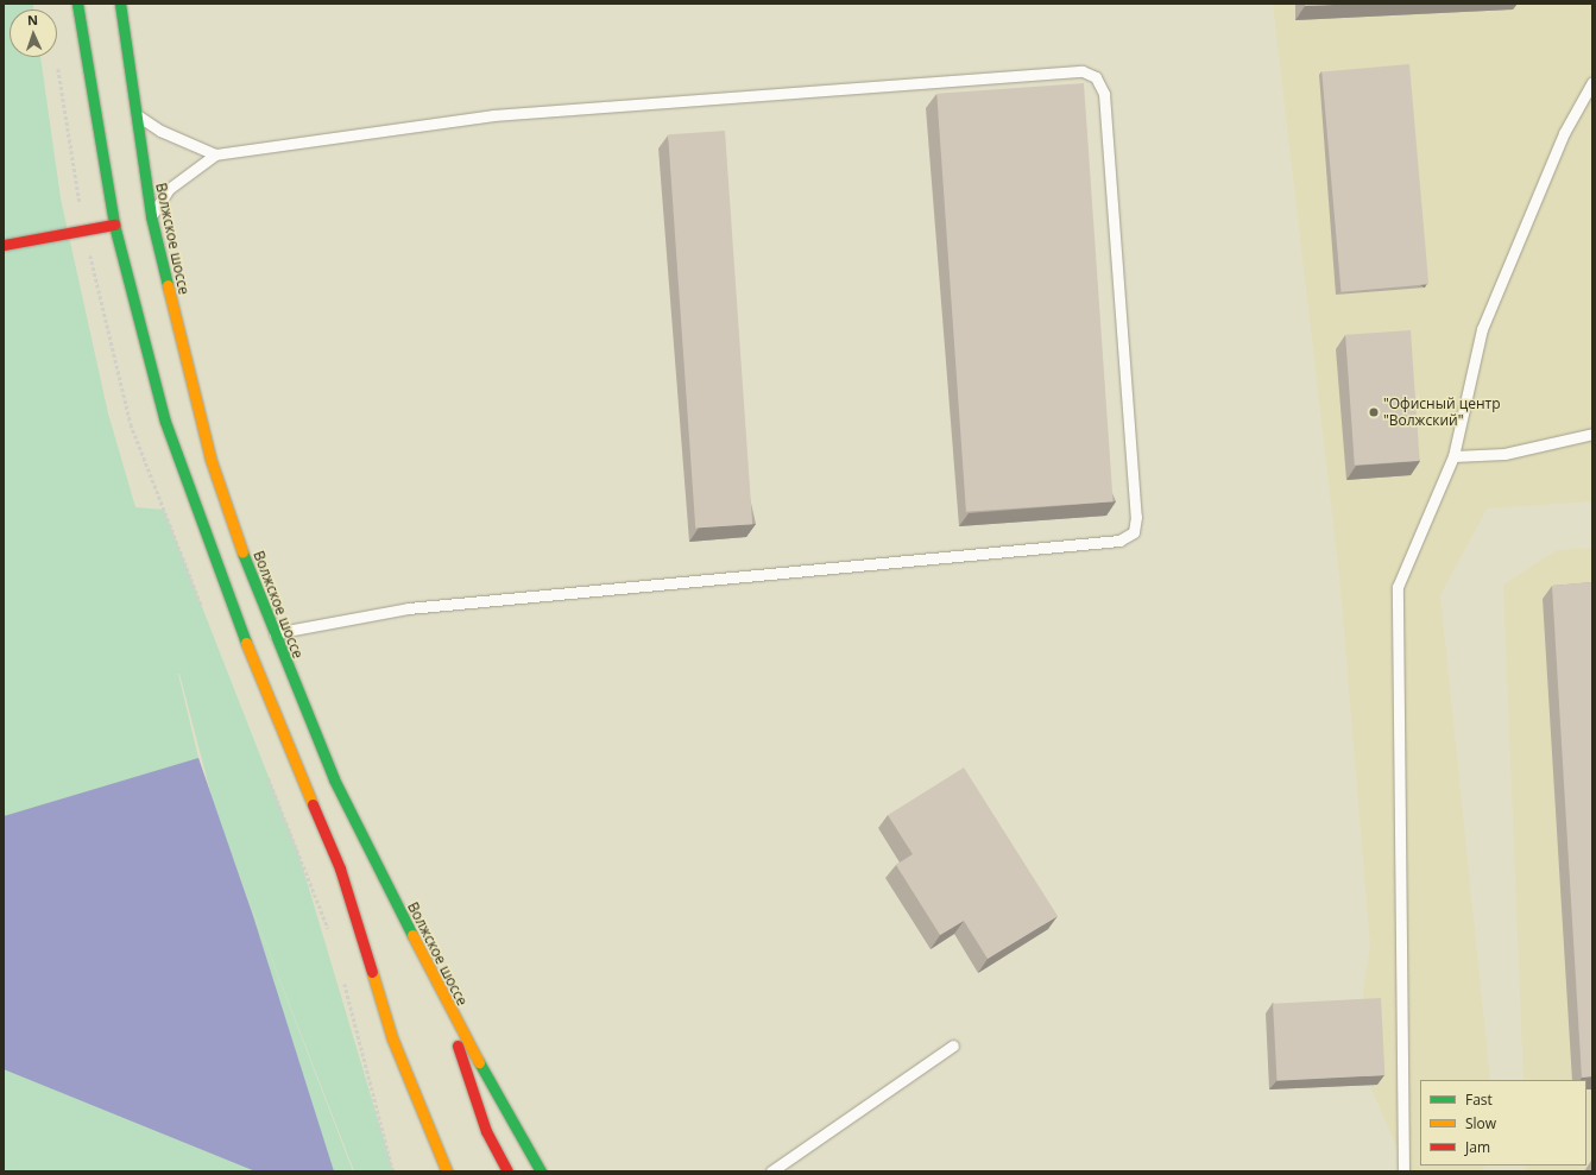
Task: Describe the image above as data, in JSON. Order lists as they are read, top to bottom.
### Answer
{
  "streets": {
    "main road": ["Волжское шоссе"]
  },
  "places": ["\"Офисный центр \"Волжский\""],
  "legend": ["Fast", "Slow", "Jam"],
  "north": "top"
}
